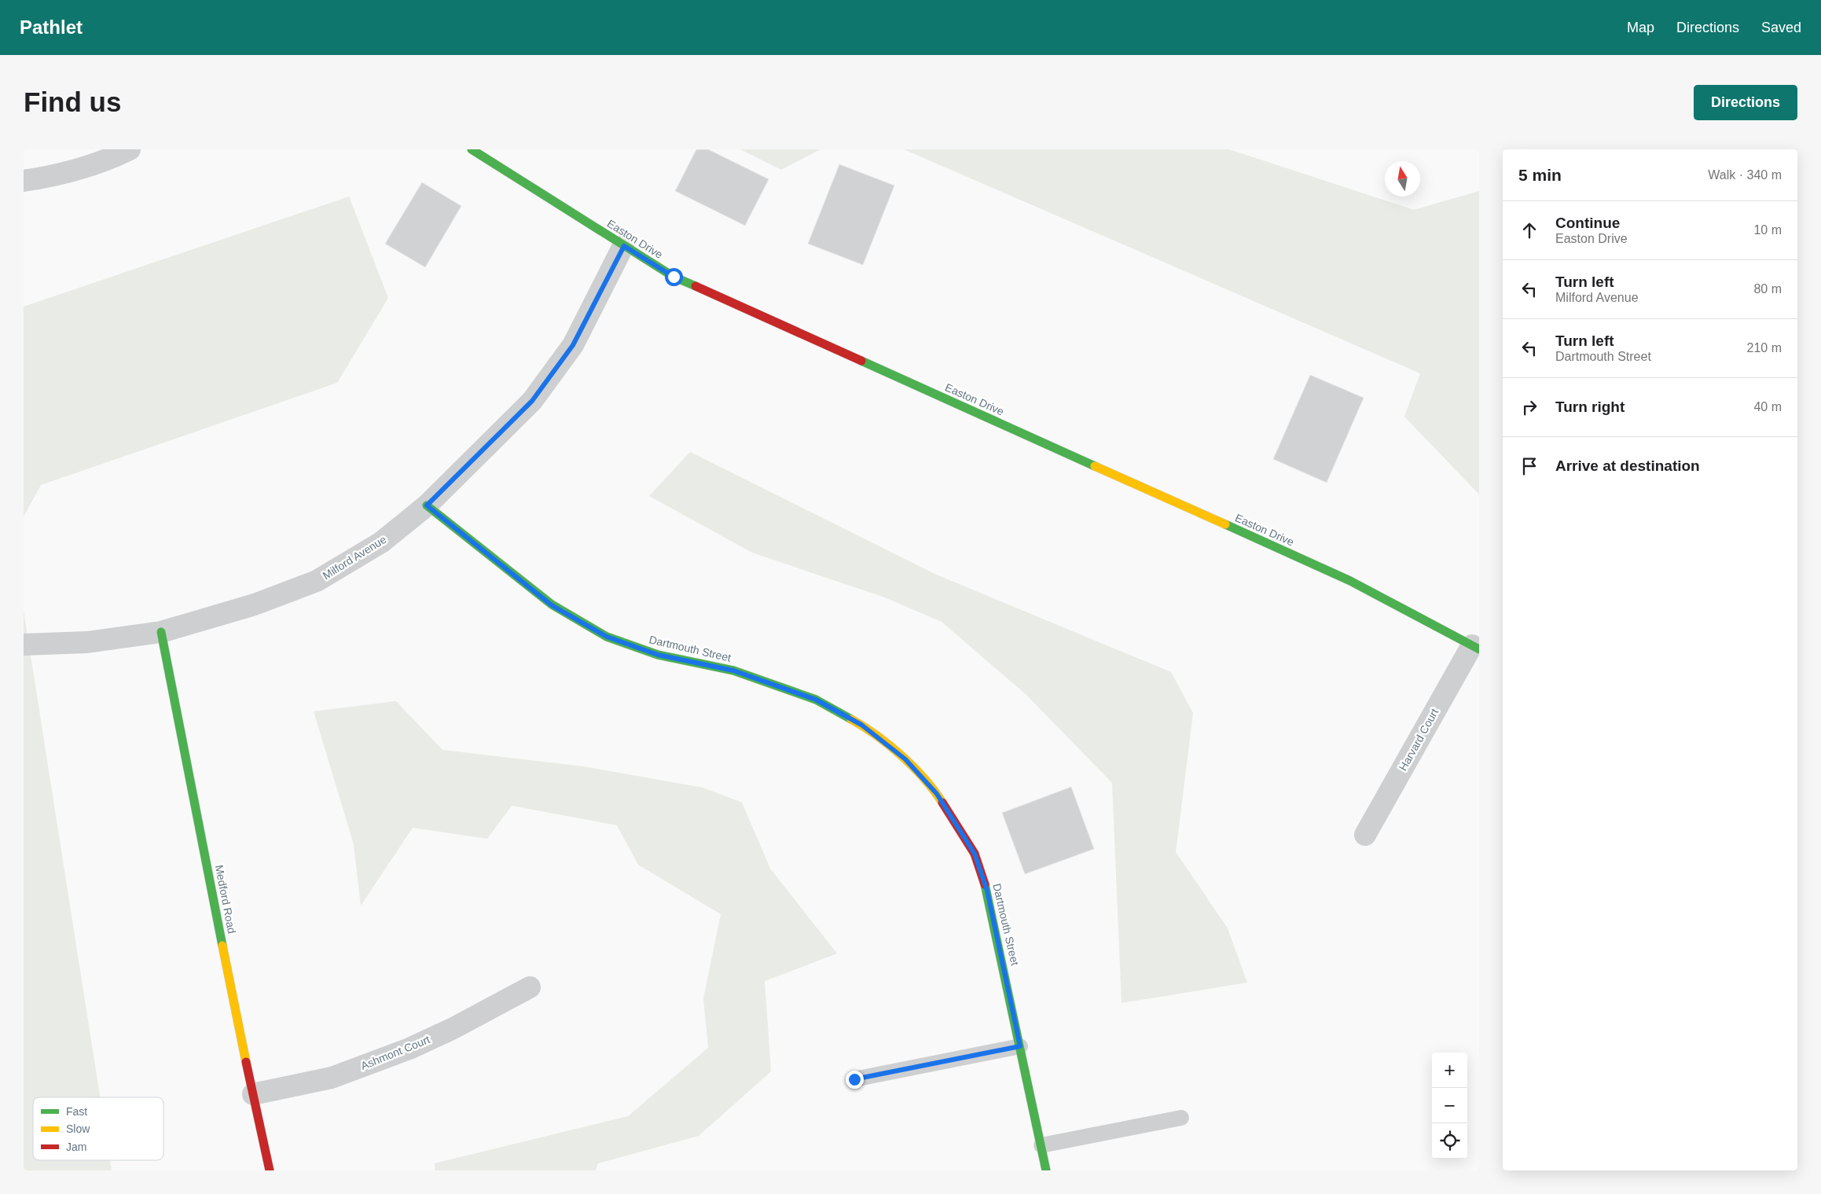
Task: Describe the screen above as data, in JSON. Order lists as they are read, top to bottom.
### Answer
{
  "streets": {
    "street": [
      "Easton Drive",
      "Milford Avenue",
      "Dartmouth Street",
      "Harvard Court",
      "Medford Road",
      "Ashmont Court"
    ]
  },
  "crossings": [
    ["Easton Drive", "Milford Avenue"],
    ["Easton Drive", "Harvard Court"],
    ["Milford Avenue", "Dartmouth Street"],
    ["Milford Avenue", "Medford Road"],
    ["Medford Road", "Ashmont Court"]
  ],
  "legend": ["Fast", "Slow", "Jam"],
  "north": "top",
  "page": {
    "header": "Pathlet",
    "nav": ["Map", "Directions", "Saved"],
    "buttons": "Directions",
    "title": "Find us",
    "heading": ["5 min", "Walk · 340 m"],
    "list": [
      ["Continue", "Easton Drive", "10 m"],
      ["Turn left", "Milford Avenue", "80 m"],
      ["Turn left", "Dartmouth Street", "210 m"],
      ["Turn right", "40 m"],
      "Arrive at destination"
    ],
    "map_buttons": ["+", "−"]
  }
}
